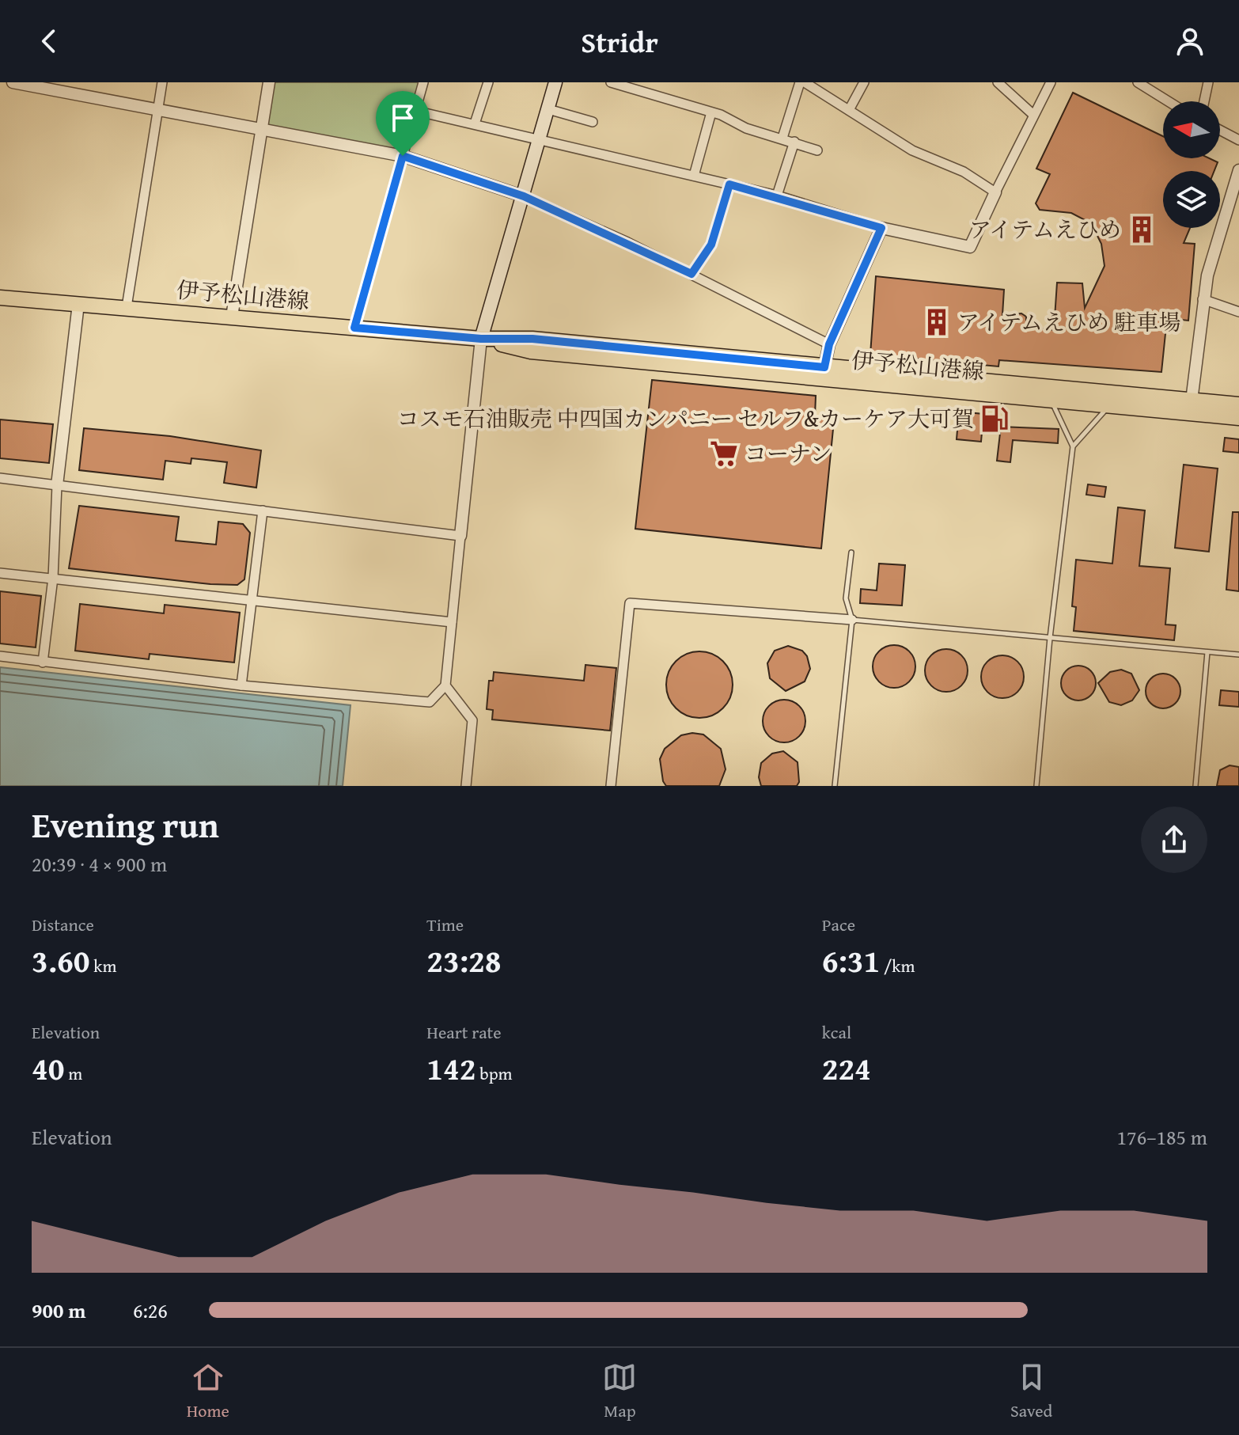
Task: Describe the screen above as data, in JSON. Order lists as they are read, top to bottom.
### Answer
{
  "streets": {
    "main road": ["伊予松山港線"]
  },
  "places": {
    "building": ["アイテムえひめ", "アイテムえひめ 駐車場"],
    "fuel station": ["コスモ石油販売 中四国カンパニー セルフ&カーケア大可賀"],
    "supermarket": ["コーナン"]
  },
  "north": "left",
  "page": {
    "header": "Stridr",
    "heading": ["Evening run", "20:39 · 4 × 900 m"],
    "stats": [
      ["Distance", "3.60 km"],
      ["Time", "23:28"],
      ["Pace", "6:31 /km"],
      ["Elevation", "40 m"],
      ["Heart rate", "142 bpm"],
      ["kcal", "224"]
    ],
    "chart": ["Elevation", "176–185 m"],
    "list": [
      {
        "name": "900 m",
        "note": "6:26"
      }
    ],
    "tabs": ["Home", "Map", "Saved"]
  }
}
